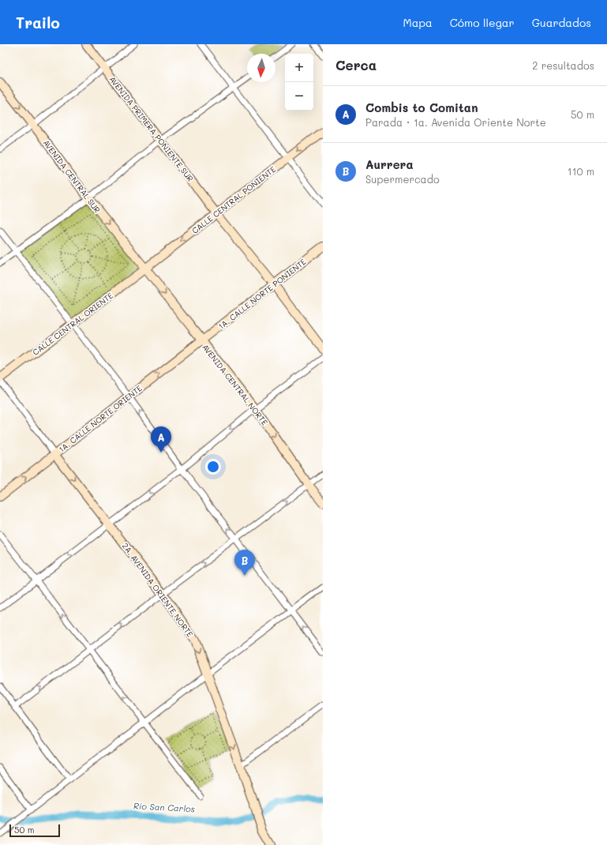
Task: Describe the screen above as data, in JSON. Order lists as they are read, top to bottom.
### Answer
{
  "streets": {
    "street": [
      "AVENIDA PRIMERA PONIENTE SUR",
      "AVENIDA CENTRAL SUR",
      "CALLE CENTRAL PONIENTE",
      "1A. CALLE NORTE PONIENTE",
      "CALLE CENTRAL ORIENTE",
      "AVENIDA CENTRAL NORTE",
      "1A. CALLE NORTE ORIENTE",
      "2A. AVENIDA ORIENTE NORTE"
    ]
  },
  "crossings": [
    ["AVENIDA PRIMERA PONIENTE SUR", "CALLE CENTRAL PONIENTE"],
    ["AVENIDA PRIMERA PONIENTE SUR", "1A. CALLE NORTE PONIENTE"],
    ["AVENIDA CENTRAL SUR", "CALLE CENTRAL PONIENTE"],
    ["AVENIDA CENTRAL SUR", "CALLE CENTRAL ORIENTE"],
    ["AVENIDA CENTRAL SUR", "AVENIDA CENTRAL NORTE"],
    ["CALLE CENTRAL PONIENTE", "CALLE CENTRAL ORIENTE"],
    ["CALLE CENTRAL PONIENTE", "AVENIDA CENTRAL NORTE"],
    ["1A. CALLE NORTE PONIENTE", "AVENIDA CENTRAL NORTE"],
    ["1A. CALLE NORTE PONIENTE", "1A. CALLE NORTE ORIENTE"],
    ["CALLE CENTRAL ORIENTE", "AVENIDA CENTRAL NORTE"],
    ["AVENIDA CENTRAL NORTE", "1A. CALLE NORTE ORIENTE"],
    ["1A. CALLE NORTE ORIENTE", "2A. AVENIDA ORIENTE NORTE"]
  ],
  "one_way": [
    "AVENIDA CENTRAL SUR",
    "CALLE CENTRAL PONIENTE",
    "AVENIDA CENTRAL NORTE",
    "1A. CALLE NORTE ORIENTE",
    "2A. AVENIDA ORIENTE NORTE"
  ],
  "water": ["Río San Carlos"],
  "scale_bar": "50 m",
  "north": "bottom",
  "page": {
    "header": "Trailo",
    "nav": ["Mapa", "Cómo llegar", "Guardados"],
    "heading": ["Cerca", "2 resultados"],
    "map_buttons": ["+", "−"],
    "list": [
      {
        "mark": "A",
        "name": "Combis to Comitan",
        "note": "Parada · 1a. Avenida Oriente Norte",
        "value": "50 m"
      },
      {
        "mark": "B",
        "name": "Aurrera",
        "note": "Supermercado",
        "value": "110 m"
      }
    ],
    "pins": ["A", "B"],
    "scale": "50 m"
  }
}
